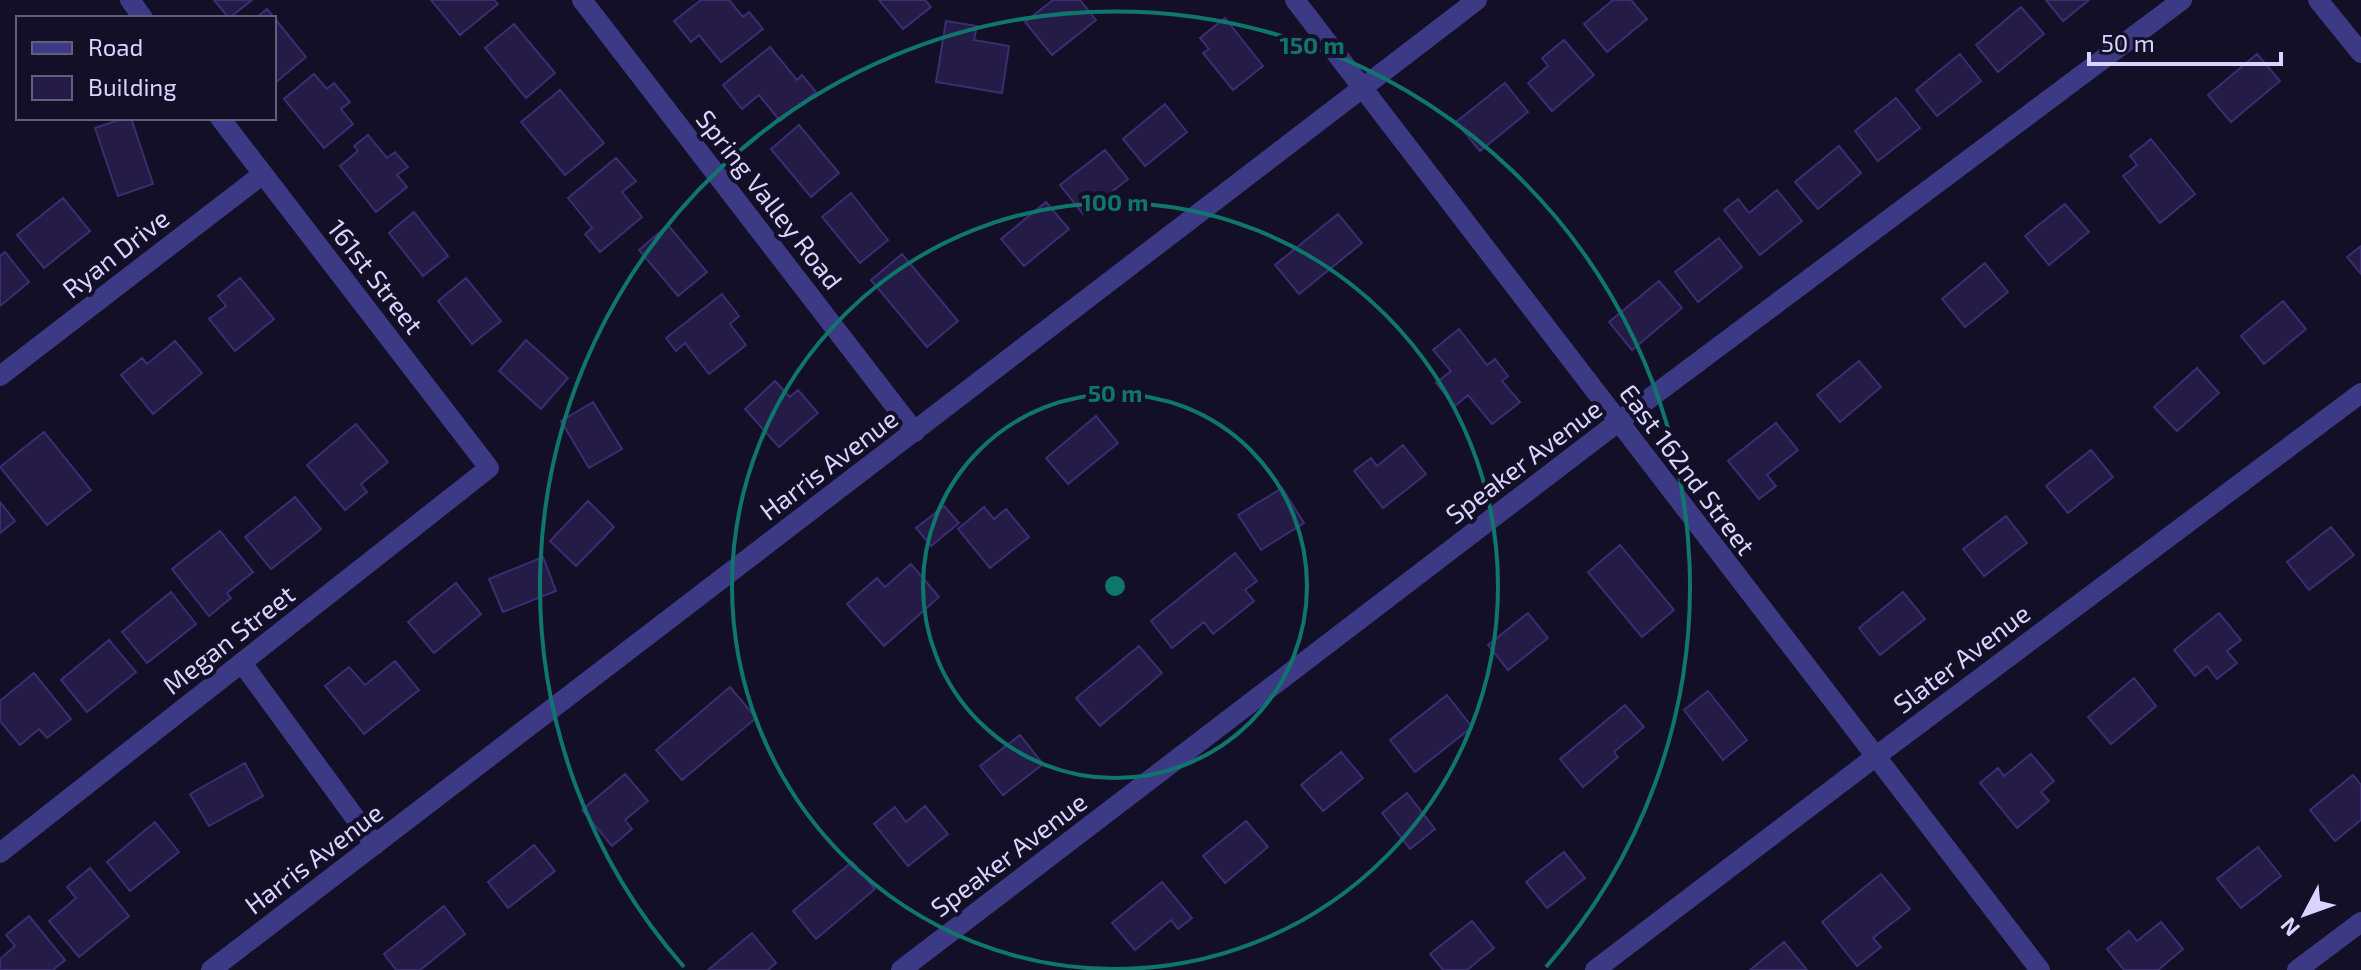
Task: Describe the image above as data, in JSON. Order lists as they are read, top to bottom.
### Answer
{
  "streets": {
    "street": [
      "Spring Valley Road",
      "Ryan Drive",
      "161st Street",
      "Speaker Avenue",
      "Harris Avenue",
      "East 162nd Street",
      "Megan Street",
      "Slater Avenue"
    ]
  },
  "crossings": [
    ["Spring Valley Road", "Harris Avenue"],
    ["Ryan Drive", "161st Street"],
    ["161st Street", "Megan Street"],
    ["Speaker Avenue", "East 162nd Street"],
    ["Harris Avenue", "East 162nd Street"],
    ["East 162nd Street", "Slater Avenue"]
  ],
  "legend": ["Road", "Building"],
  "scale_bar": "50 m",
  "north": "bottom left",
  "rings": ["150 m", "100 m", "50 m"]
}
